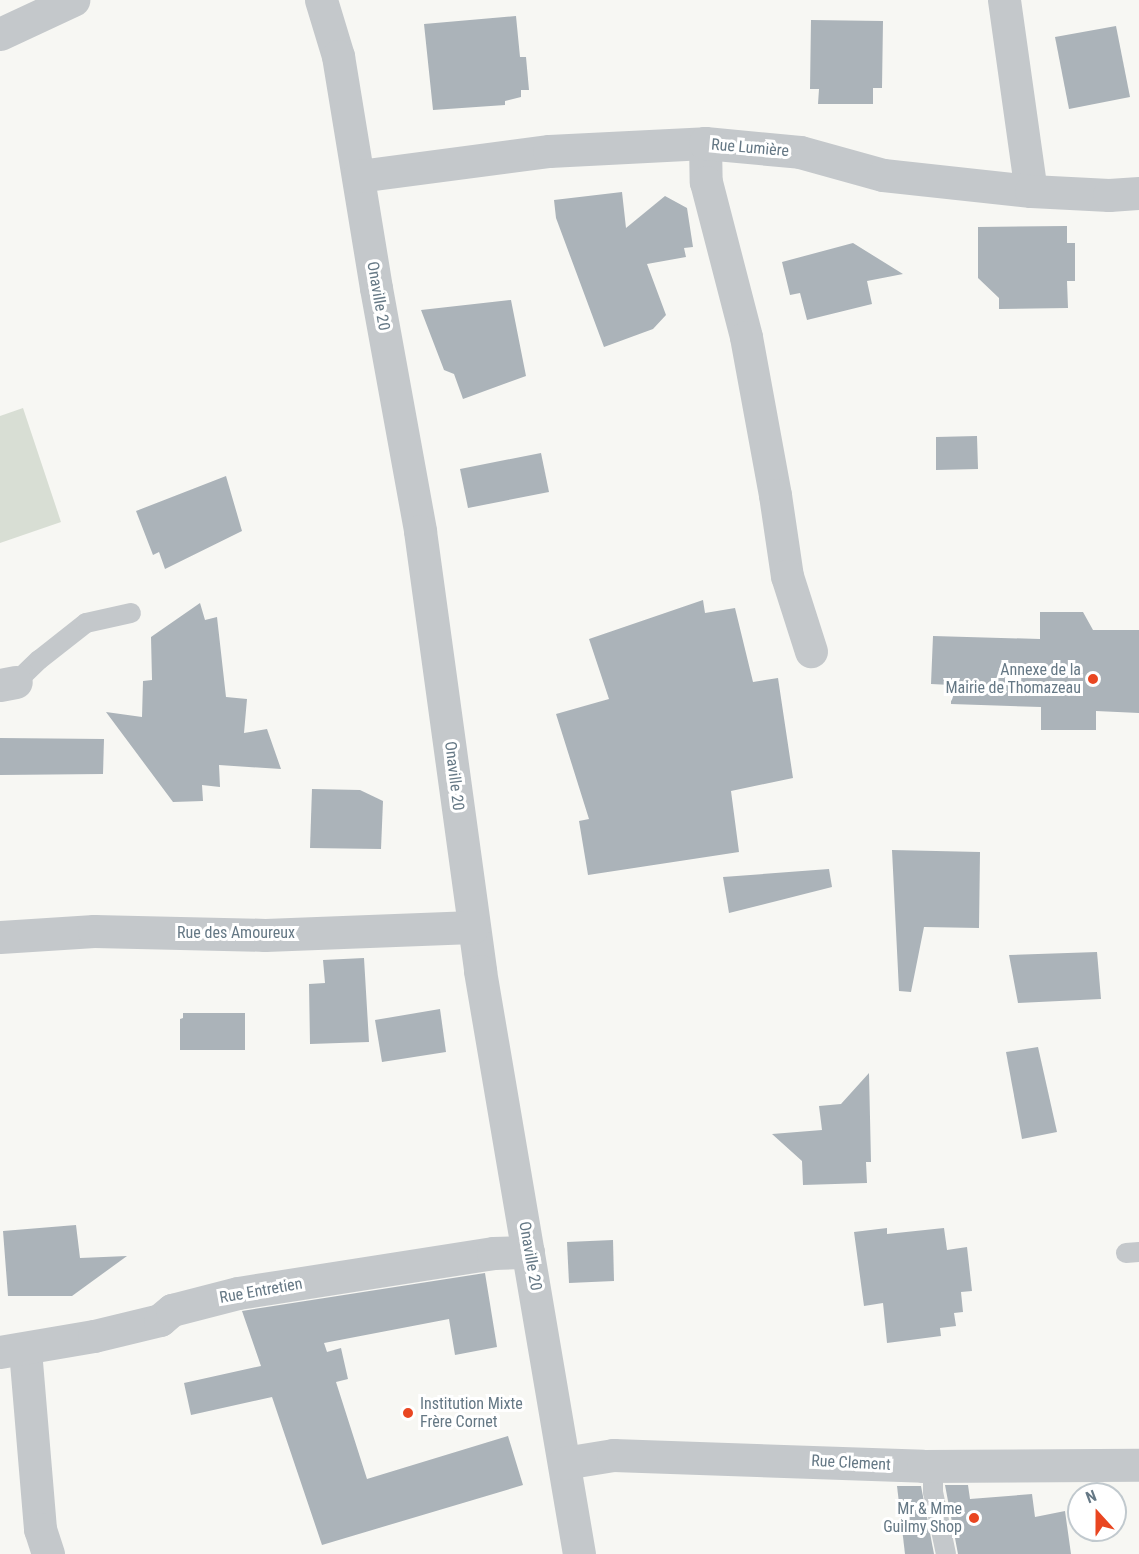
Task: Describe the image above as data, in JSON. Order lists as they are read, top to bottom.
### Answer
{
  "streets": {
    "street": [
      "Rue Lumière",
      "Onaville 20",
      "Rue des Amoureux",
      "Rue Entretien",
      "Rue Clement"
    ]
  },
  "crossings": [
    ["Rue Lumière", "Onaville 20"],
    ["Onaville 20", "Rue des Amoureux"],
    ["Onaville 20", "Rue Entretien"],
    ["Onaville 20", "Rue Clement"]
  ],
  "places": ["Annexe de la Mairie de Thomazeau", "Institution Mixte Frère Cornet", "Mr & Mme Guilmy Shop"],
  "north": "top"
}
